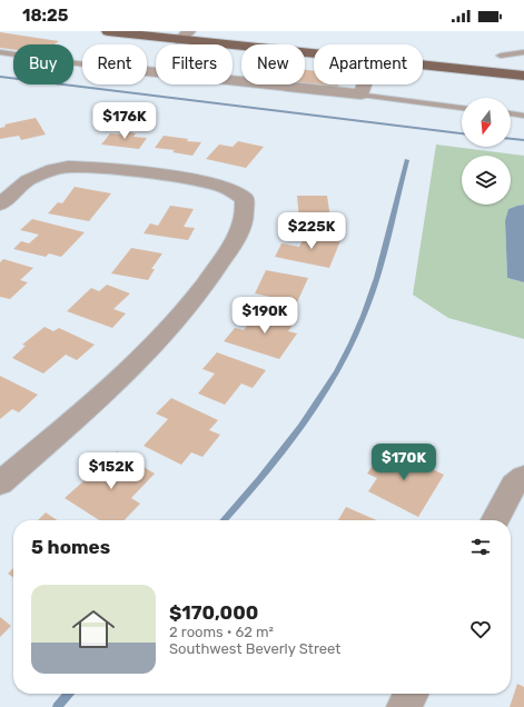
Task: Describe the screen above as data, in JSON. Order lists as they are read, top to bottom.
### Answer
{
  "north": "bottom",
  "page": {
    "status": "18:25",
    "chip": [
      "Buy",
      "Rent",
      "Filters",
      "New",
      "Apartment"
    ],
    "price": [
      "$176K",
      "$225K",
      "$190K",
      "$170K",
      "$152K"
    ],
    "heading": "5 homes",
    "list": [
      {
        "name": "$170,000",
        "note": "2 rooms · 62 m² · Southwest Beverly Street"
      }
    ]
  }
}
